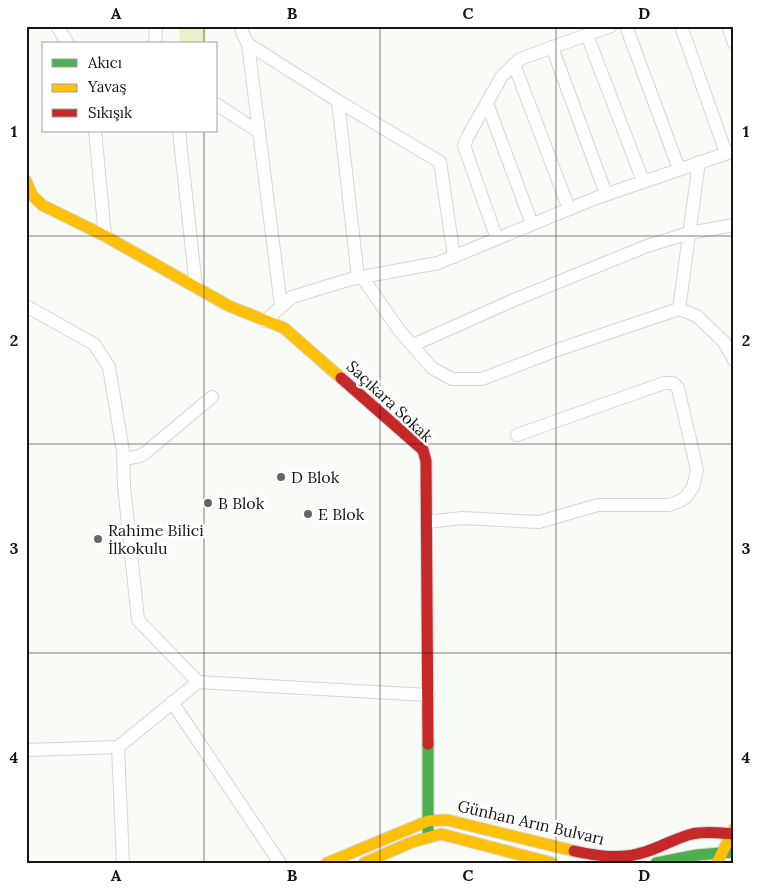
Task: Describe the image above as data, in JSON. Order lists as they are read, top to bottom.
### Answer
{
  "streets": {
    "main road": ["Saçıkara Sokak", "Günhan Arın Bulvarı"]
  },
  "crossings": [
    ["Saçıkara Sokak", "Günhan Arın Bulvarı"]
  ],
  "places": [
    "D Blok",
    "B Blok",
    "E Blok",
    "Rahime Bilici İlkokulu"
  ],
  "legend": ["Akıcı", "Yavaş", "Sıkışık"],
  "grid": {
    "columns": [
      "A",
      "B",
      "C",
      "D"
    ],
    "rows": [
      "1",
      "2",
      "3",
      "4"
    ]
  }
}
